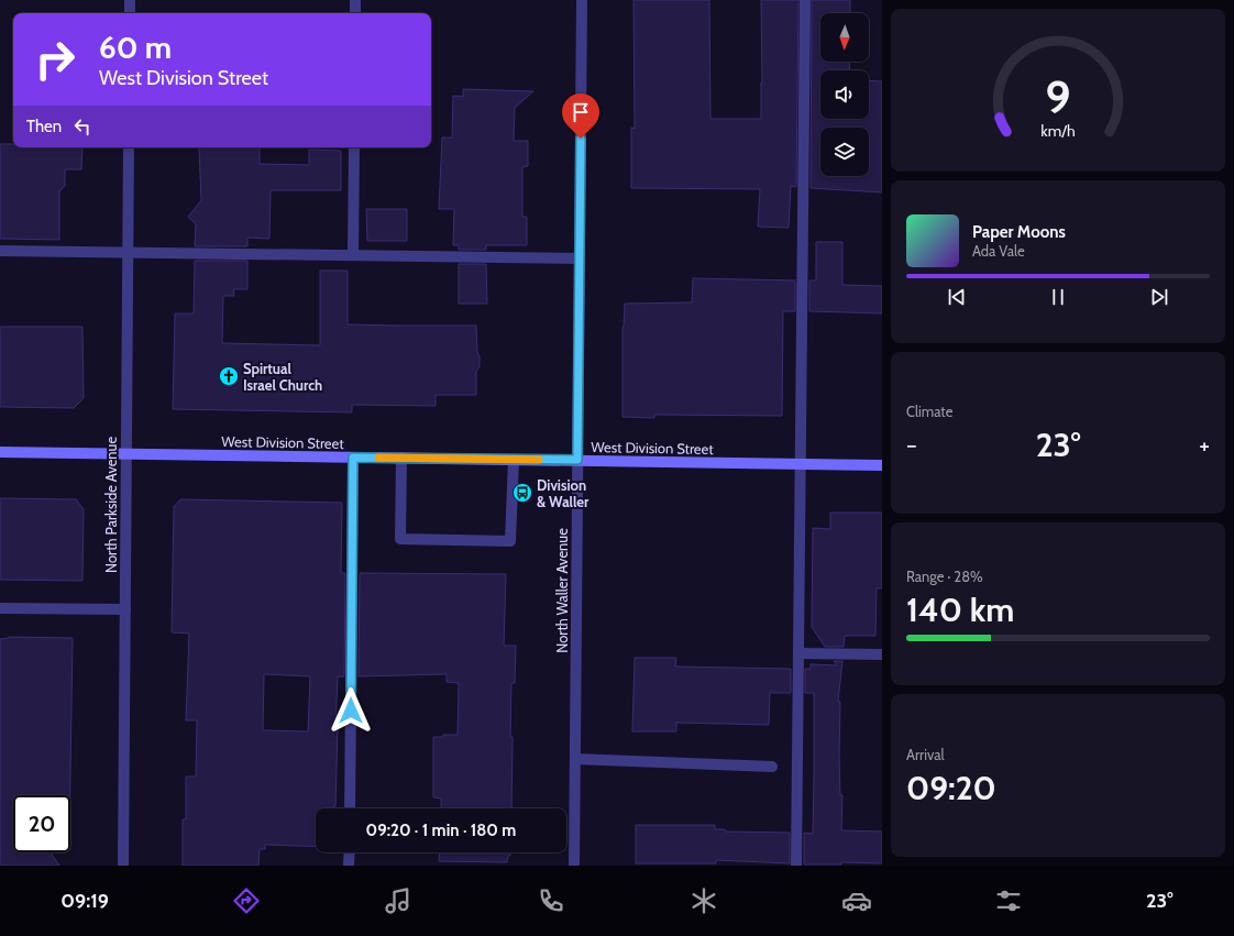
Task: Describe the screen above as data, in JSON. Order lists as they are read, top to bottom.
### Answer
{
  "streets": {
    "main road": ["West Division Street"],
    "street": ["North Parkside Avenue", "North Waller Avenue"]
  },
  "crossings": [
    ["West Division Street", "North Parkside Avenue"],
    ["West Division Street", "North Waller Avenue"]
  ],
  "places": {
    "church": ["Spirtual Israel Church"],
    "bus stop": ["Division & Waller"]
  },
  "north": "bottom",
  "page": {
    "turn": ["60 m", "West Division Street"],
    "then": "Then",
    "song": ["Paper Moons", "Ada Vale"],
    "tile": [
      "Climate",
      ["Range · 28%", "140 km"],
      ["Arrival", "09:20"]
    ],
    "heat": ["−", "23°", "+"],
    "limit": "20",
    "trip": "09:20 · 1 min · 180 m",
    "tabs": ["09:19", "23°"],
    "gauge": ["9", "km/h"]
  }
}
